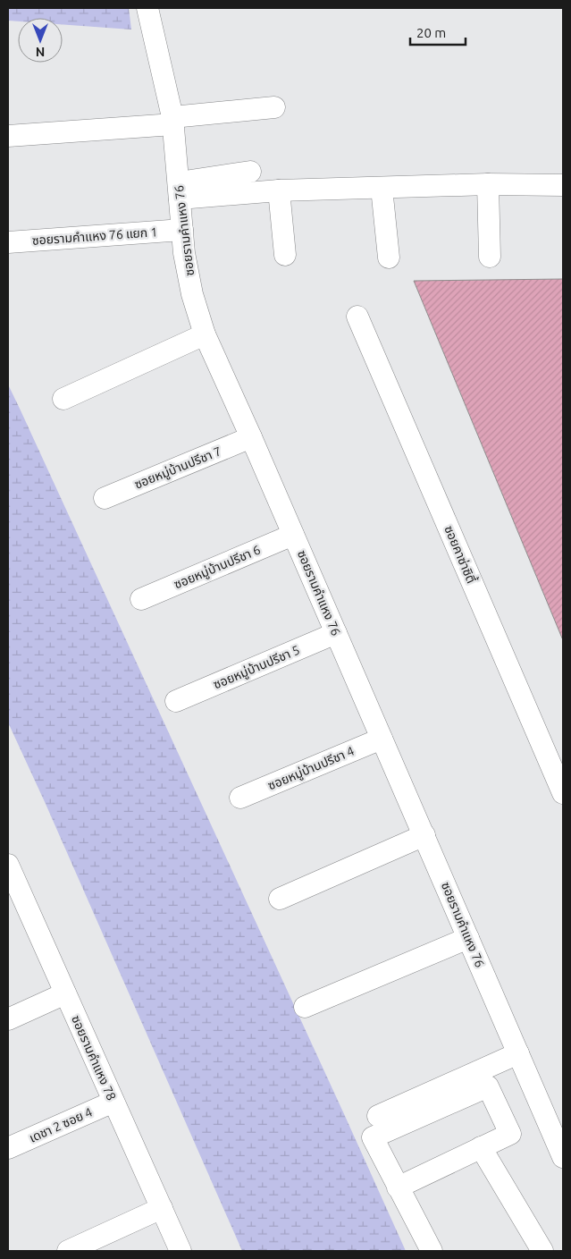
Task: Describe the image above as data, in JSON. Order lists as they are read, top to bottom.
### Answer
{
  "streets": {
    "street": [
      "ซอยรามคำแหง 76",
      "ซอยรามคำแหง 76 แยก 1",
      "ซอยหมู่บ้านปรีชา 7",
      "ซอยคาซ่าซิตี้",
      "ซอยหมู่บ้านปรีชา 6",
      "ซอยหมู่บ้านปรีชา 5",
      "ซอยหมู่บ้านปรีชา 4",
      "ซอยรามคำแหง 78",
      "เดชา 2 ซอย 4"
    ]
  },
  "crossings": [
    ["ซอยรามคำแหง 76", "ซอยรามคำแหง 76 แยก 1"],
    ["ซอยรามคำแหง 76", "ซอยหมู่บ้านปรีชา 7"],
    ["ซอยรามคำแหง 76", "ซอยหมู่บ้านปรีชา 6"],
    ["ซอยรามคำแหง 76", "ซอยหมู่บ้านปรีชา 5"],
    ["ซอยรามคำแหง 76", "ซอยหมู่บ้านปรีชา 4"],
    ["ซอยรามคำแหง 78", "เดชา 2 ซอย 4"]
  ],
  "scale_bar": "20 m",
  "north": "bottom"
}
